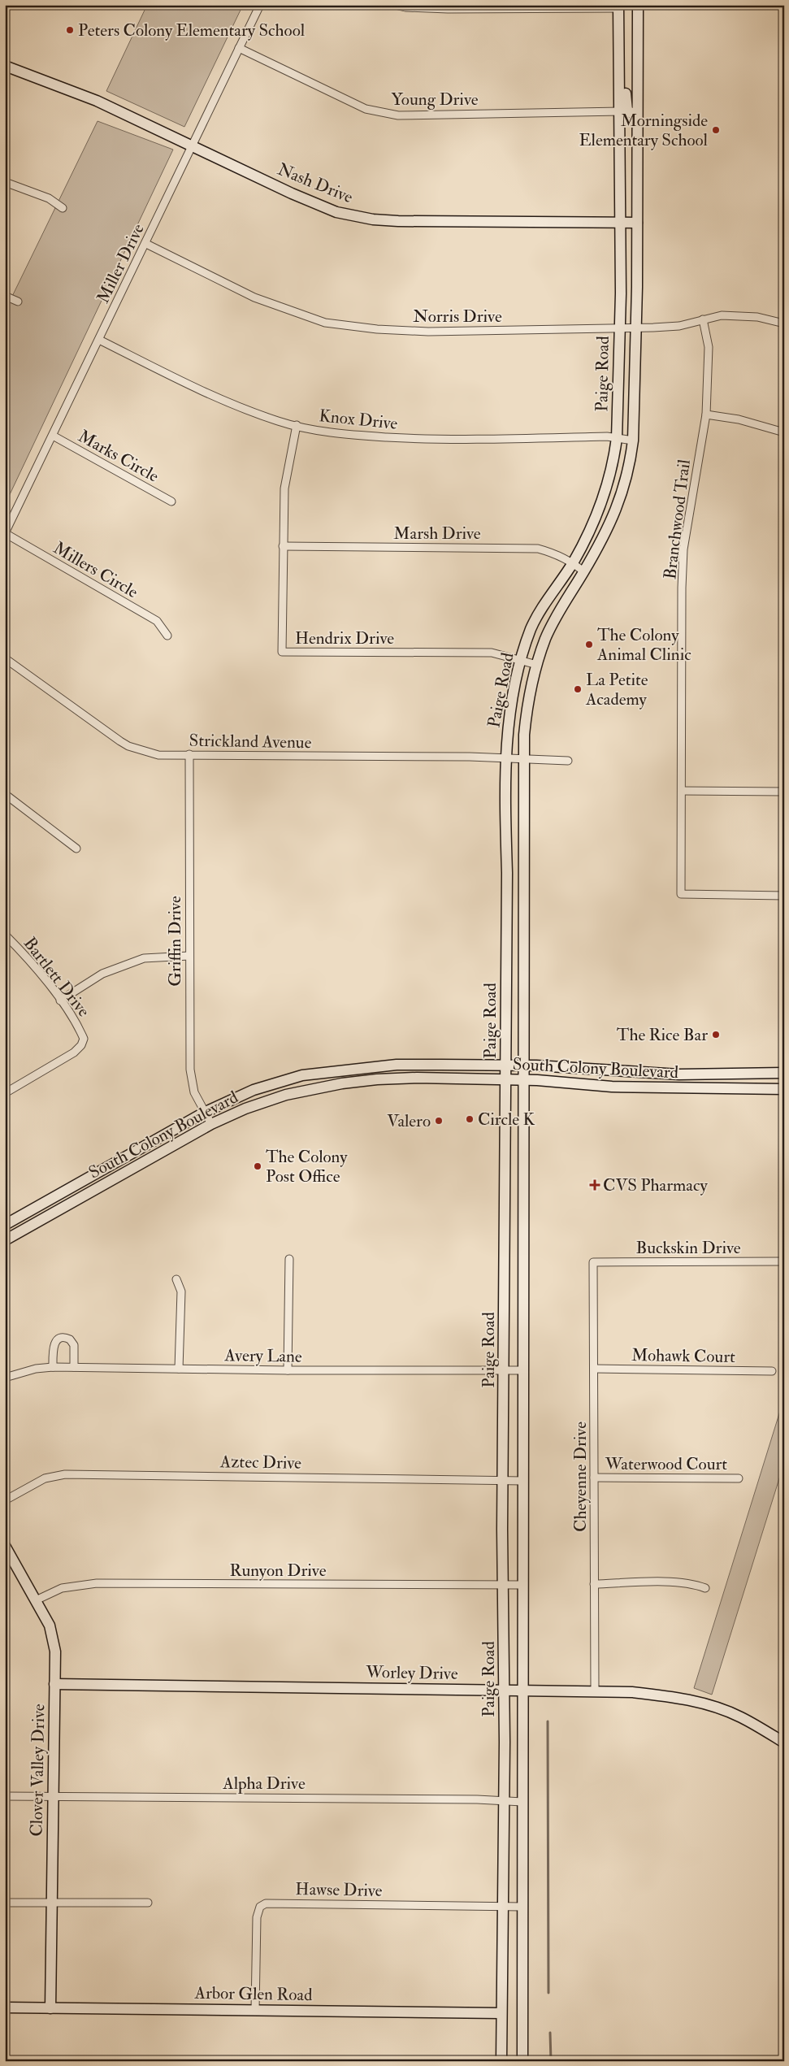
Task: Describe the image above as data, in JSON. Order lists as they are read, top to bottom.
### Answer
{
  "streets": {
    "main road": [
      "Nash Drive",
      "Paige Road",
      "South Colony Boulevard",
      "Worley Drive",
      "Clover Valley Drive",
      "Arbor Glen Road"
    ],
    "street": [
      "Young Drive",
      "Miller Drive",
      "Norris Drive",
      "Knox Drive",
      "Marks Circle",
      "Branchwood Trail",
      "Marsh Drive",
      "Millers Circle",
      "Hendrix Drive",
      "Strickland Avenue",
      "Griffin Drive",
      "Bartlett Drive",
      "Buckskin Drive",
      "Avery Lane",
      "Mohawk Court",
      "Aztec Drive",
      "Waterwood Court",
      "Cheyenne Drive",
      "Runyon Drive",
      "Alpha Drive",
      "Hawse Drive"
    ]
  },
  "crossings": [
    ["Young Drive", "Miller Drive"],
    ["Young Drive", "Paige Road"],
    ["Nash Drive", "Miller Drive"],
    ["Nash Drive", "Paige Road"],
    ["Miller Drive", "Norris Drive"],
    ["Miller Drive", "Knox Drive"],
    ["Miller Drive", "Marks Circle"],
    ["Miller Drive", "Millers Circle"],
    ["Norris Drive", "Paige Road"],
    ["Norris Drive", "Branchwood Trail"],
    ["Paige Road", "Knox Drive"],
    ["Paige Road", "Marsh Drive"],
    ["Paige Road", "Hendrix Drive"],
    ["Paige Road", "Strickland Avenue"],
    ["Paige Road", "South Colony Boulevard"],
    ["Paige Road", "Avery Lane"],
    ["Paige Road", "Aztec Drive"],
    ["Paige Road", "Runyon Drive"],
    ["Paige Road", "Worley Drive"],
    ["Paige Road", "Alpha Drive"],
    ["Paige Road", "Hawse Drive"],
    ["Paige Road", "Arbor Glen Road"],
    ["Knox Drive", "Hendrix Drive"],
    ["Marsh Drive", "Hendrix Drive"],
    ["Strickland Avenue", "Griffin Drive"],
    ["Griffin Drive", "South Colony Boulevard"],
    ["Buckskin Drive", "Cheyenne Drive"],
    ["Mohawk Court", "Cheyenne Drive"],
    ["Waterwood Court", "Cheyenne Drive"],
    ["Cheyenne Drive", "Worley Drive"],
    ["Runyon Drive", "Clover Valley Drive"],
    ["Worley Drive", "Clover Valley Drive"],
    ["Clover Valley Drive", "Alpha Drive"],
    ["Clover Valley Drive", "Arbor Glen Road"],
    ["Hawse Drive", "Arbor Glen Road"]
  ],
  "places": {
    "other": [
      "Peters Colony Elementary School",
      "Morningside Elementary School",
      "The Colony Animal Clinic",
      "La Petite Academy",
      "The Rice Bar",
      "Circle K",
      "Valero",
      "The Colony Post Office"
    ],
    "health": ["CVS Pharmacy"]
  }
}
